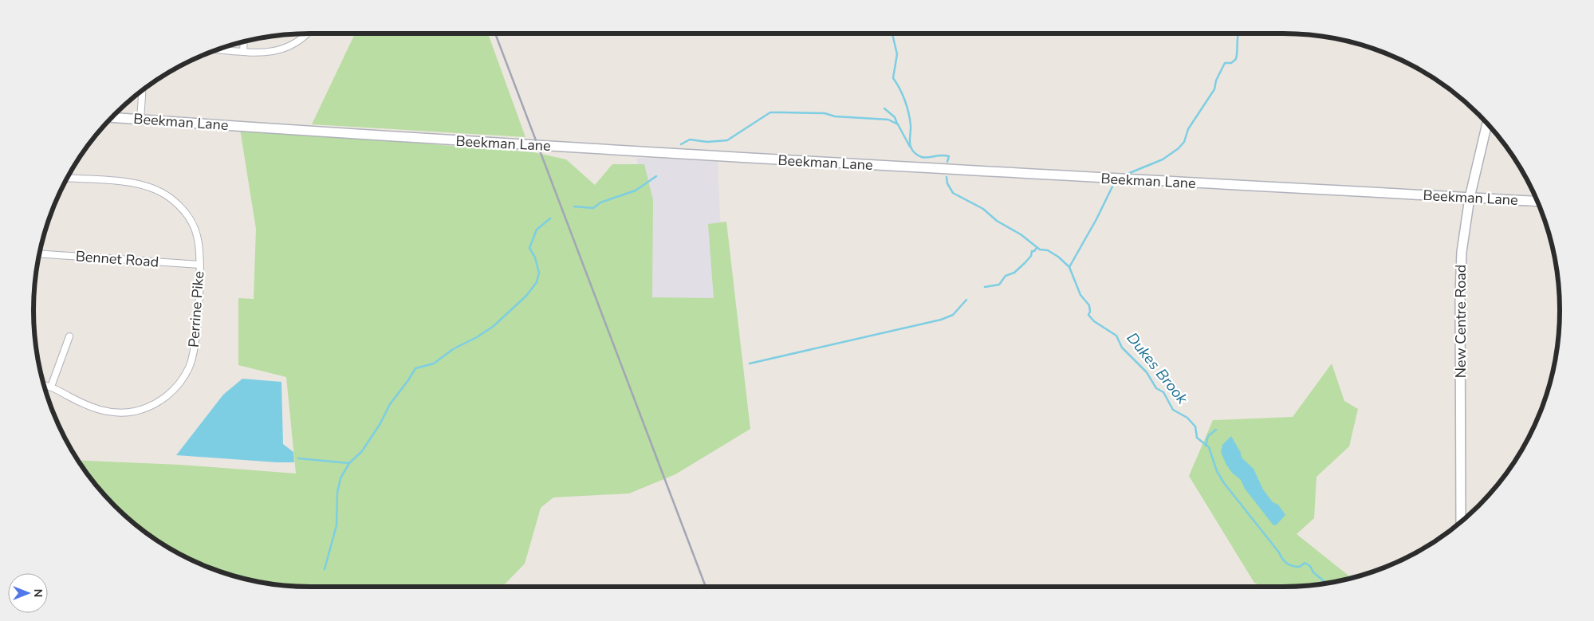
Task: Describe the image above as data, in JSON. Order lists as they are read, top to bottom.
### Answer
{
  "streets": {
    "street": [
      "Beekman Lane",
      "Bennet Road",
      "Perrine Pike",
      "New Centre Road"
    ]
  },
  "crossings": [
    ["Beekman Lane", "New Centre Road"],
    ["Bennet Road", "Perrine Pike"]
  ],
  "water": ["Dukes Brook"],
  "north": "right"
}
